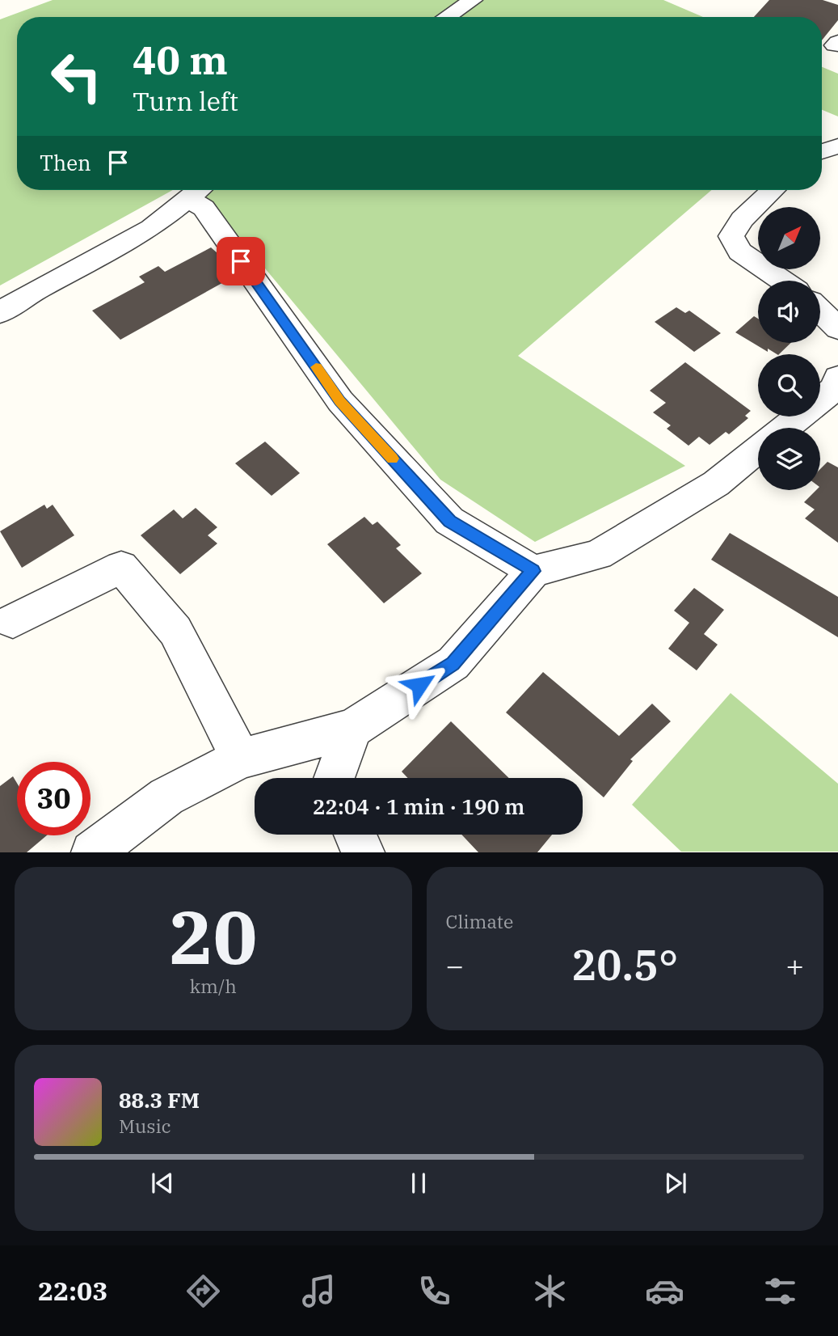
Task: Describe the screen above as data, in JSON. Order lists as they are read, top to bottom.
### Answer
{
  "north": "top right",
  "page": {
    "turn": ["40 m", "Turn left"],
    "then": "Then",
    "limit": "30",
    "trip": "22:04 · 1 min · 190 m",
    "tile": [
      ["20", "km/h"],
      "Climate"
    ],
    "heat": ["−", "20.5°", "+"],
    "song": ["88.3 FM", "Music"],
    "tabs": "22:03"
  }
}
